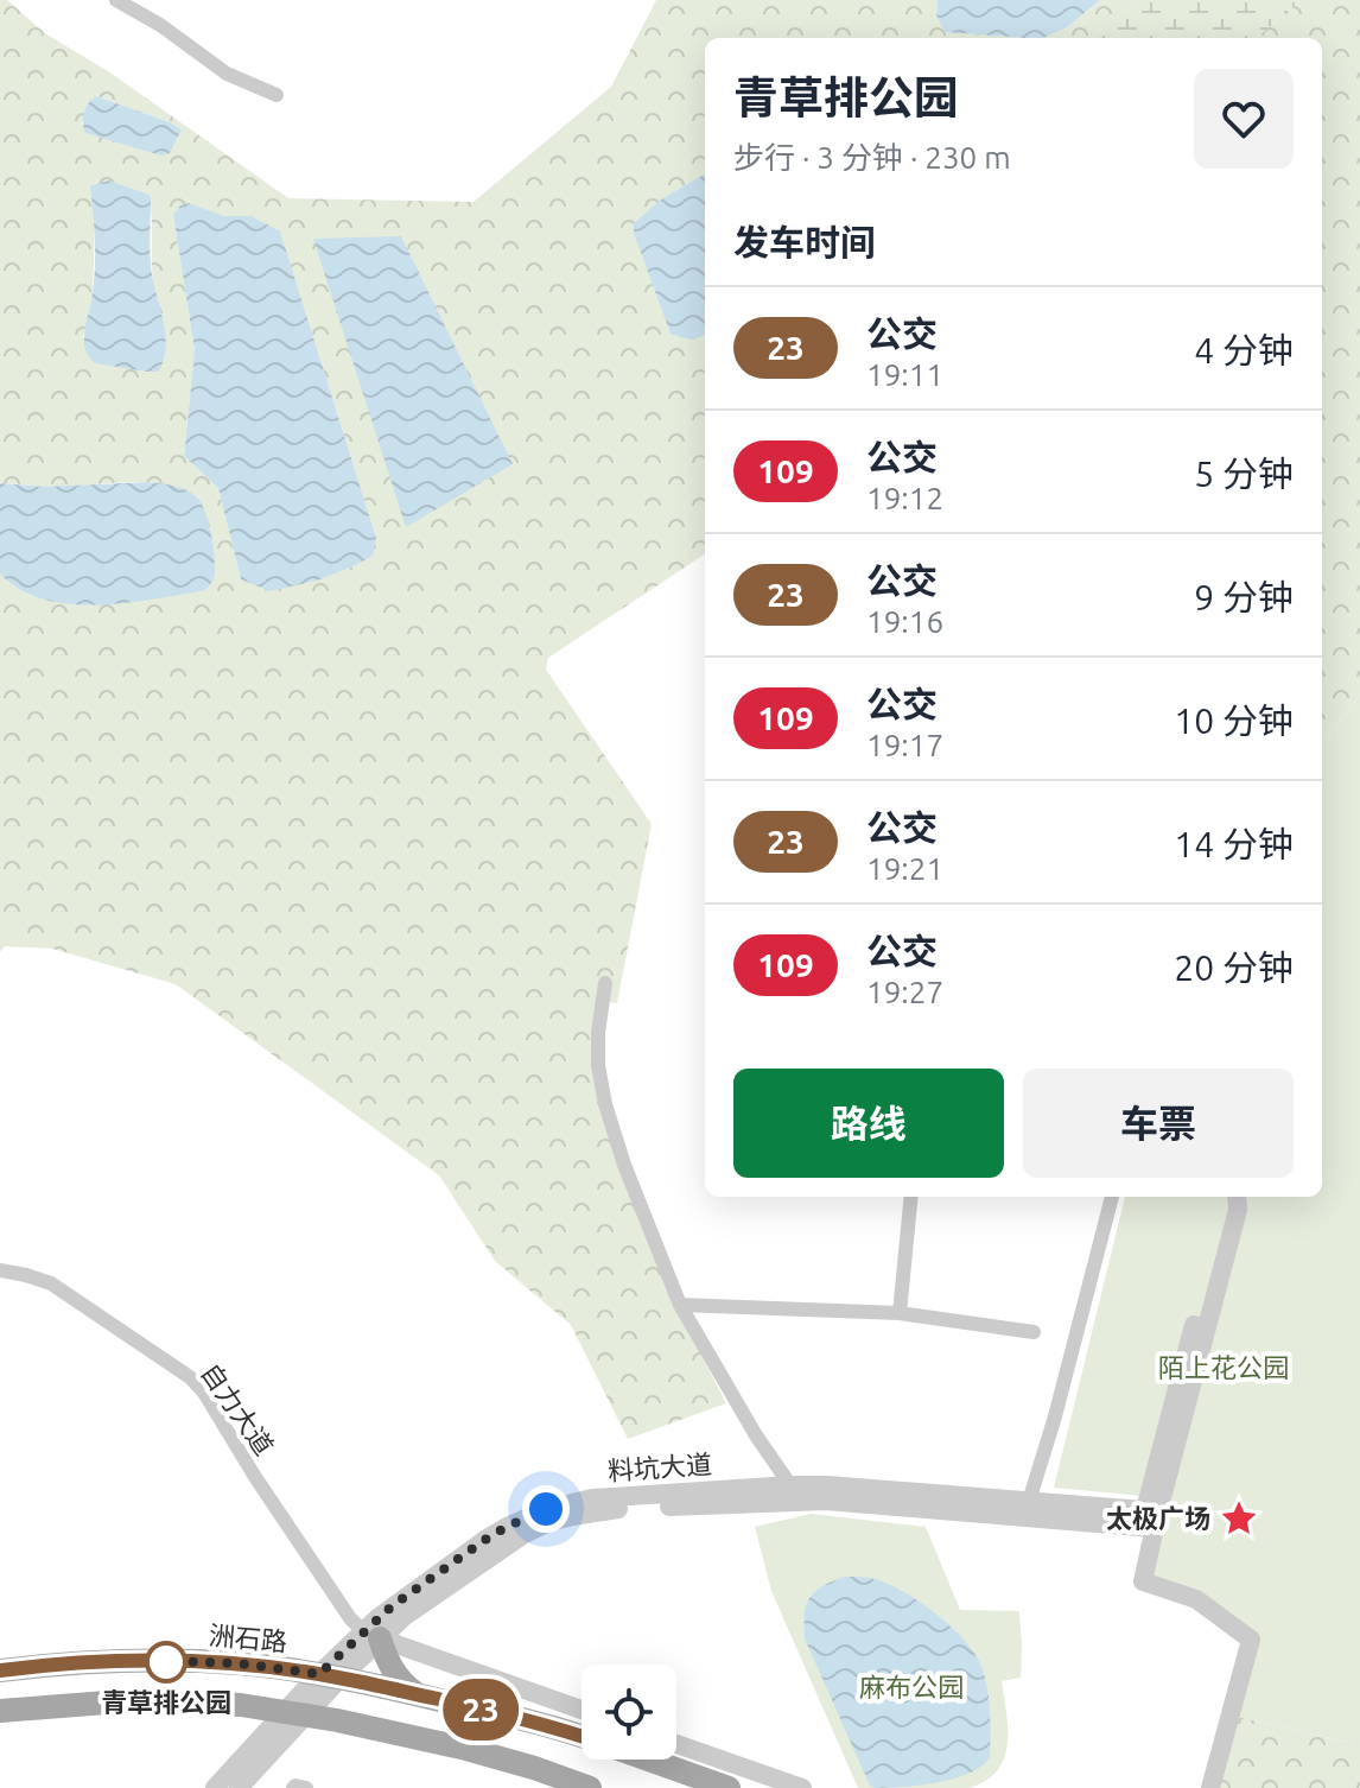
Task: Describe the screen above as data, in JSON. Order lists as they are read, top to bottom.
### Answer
{
  "streets": {
    "main road": ["洲石路"],
    "street": ["自力大道", "料坑大道"]
  },
  "crossings": [
    ["自力大道", "料坑大道"],
    ["料坑大道", "洲石路"]
  ],
  "parks": ["陌上花公园", "麻布公园"],
  "places": {
    "place": ["太极广场"],
    "other": ["青草排公园"]
  },
  "lines": ["bus line 23"],
  "page": {
    "on_map": "23",
    "heading": [
      ["青草排公园", "步行 · 3 分钟 · 230 m"],
      "发车时间"
    ],
    "list": [
      {
        "mark": "23",
        "name": "公交",
        "note": "19:11",
        "value": "4 分钟"
      },
      {
        "mark": "109",
        "name": "公交",
        "note": "19:12",
        "value": "5 分钟"
      },
      {
        "mark": "23",
        "name": "公交",
        "note": "19:16",
        "value": "9 分钟"
      },
      {
        "mark": "109",
        "name": "公交",
        "note": "19:17",
        "value": "10 分钟"
      },
      {
        "mark": "23",
        "name": "公交",
        "note": "19:21",
        "value": "14 分钟"
      },
      {
        "mark": "109",
        "name": "公交",
        "note": "19:27",
        "value": "20 分钟"
      }
    ],
    "buttons": ["路线", "车票"]
  }
}
